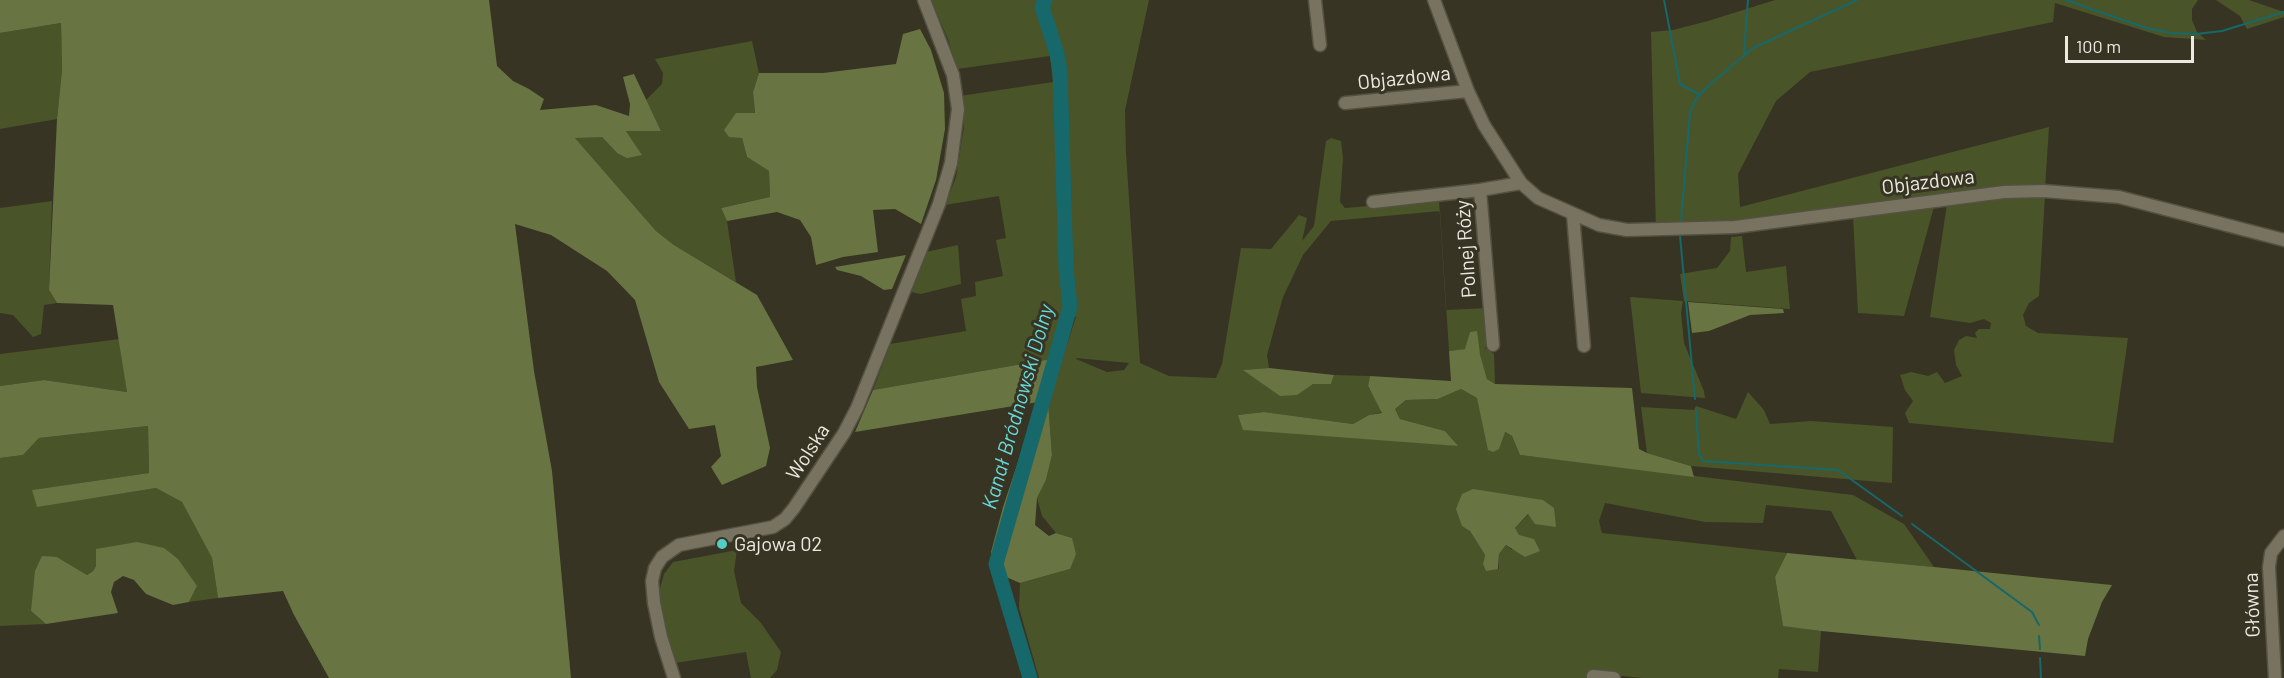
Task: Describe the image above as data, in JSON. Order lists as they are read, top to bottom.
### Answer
{
  "streets": {
    "street": [
      "Objazdowa",
      "Polnej Róży",
      "Wolska",
      "Główna"
    ]
  },
  "crossings": [
    ["Objazdowa", "Polnej Róży"]
  ],
  "water": ["Kanał Bródnowski Dolny"],
  "places": ["Gajowa 02"],
  "scale_bar": "100 m"
}
